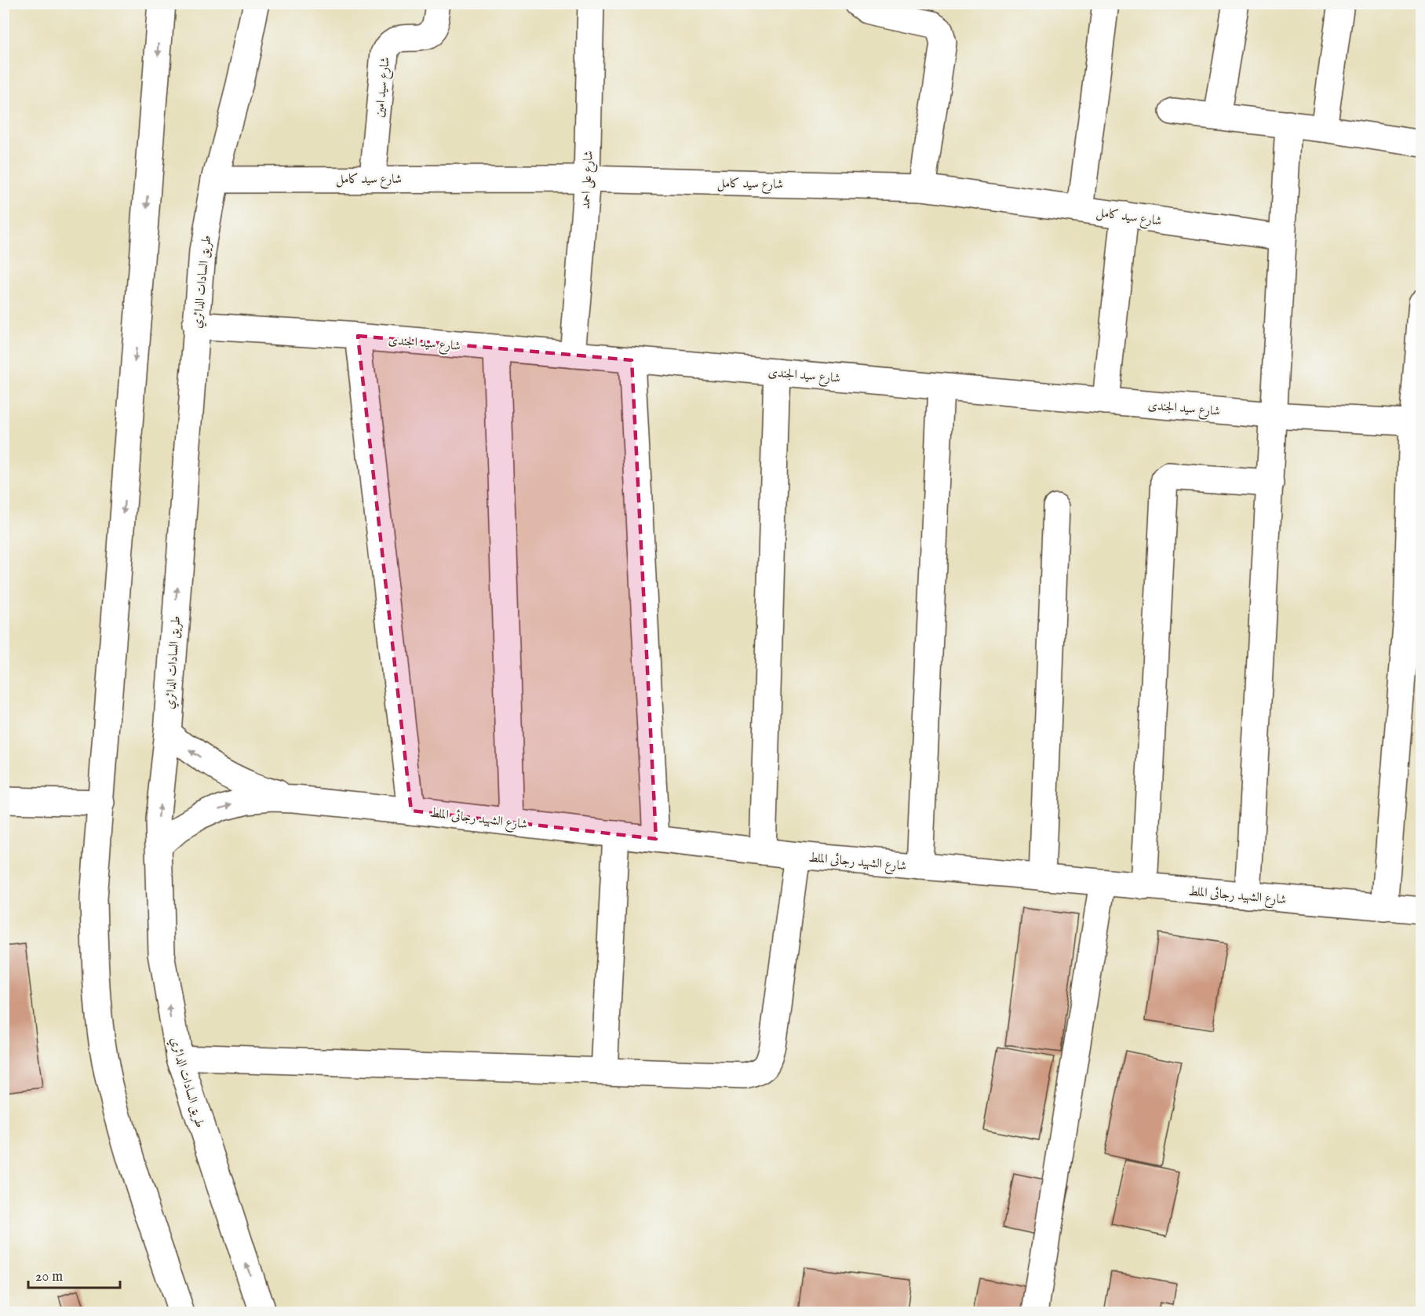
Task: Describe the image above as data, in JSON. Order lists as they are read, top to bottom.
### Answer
{
  "streets": {
    "main road": [
      "شارع سيد امين",
      "شارع سيد كامل",
      "شارع على احمد",
      "طريق السادات الدائري",
      "شارع سيد الجندى",
      "شارع الشهيد رجائى الملط"
    ]
  },
  "crossings": [
    ["شارع سيد امين", "شارع سيد كامل"],
    ["شارع سيد كامل", "شارع على احمد"],
    ["شارع سيد كامل", "طريق السادات الدائري"],
    ["شارع على احمد", "شارع سيد الجندى"],
    ["طريق السادات الدائري", "شارع سيد الجندى"],
    ["طريق السادات الدائري", "شارع الشهيد رجائى الملط"]
  ],
  "scale_bar": "20 m"
}
